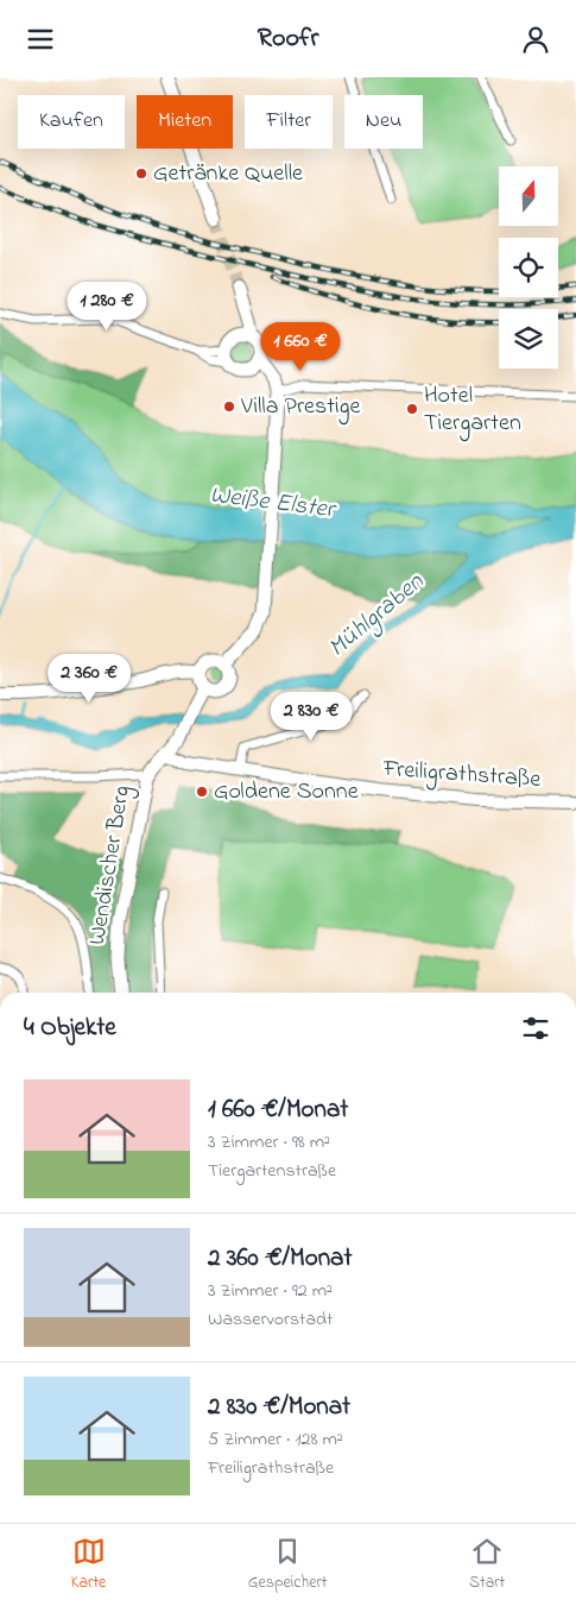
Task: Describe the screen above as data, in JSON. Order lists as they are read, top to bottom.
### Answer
{
  "streets": {
    "main road": ["Wendischer Berg"],
    "street": ["Freiligrathstraße"]
  },
  "crossings": [
    ["Freiligrathstraße", "Wendischer Berg"]
  ],
  "water": ["Weiße Elster", "Mühlgraben"],
  "places": [
    "Getränke Quelle",
    "Villa Prestige",
    "Hotel Tiergarten",
    "Goldene Sonne"
  ],
  "north": "top",
  "page": {
    "header": "Roofr",
    "chip": [
      "Kaufen",
      "Mieten",
      "Filter",
      "Neu"
    ],
    "price": [
      "1 280 €",
      "1 660 €",
      "2 360 €",
      "2 830 €"
    ],
    "heading": "4 Objekte",
    "list": [
      {
        "name": "1 660 €/Monat",
        "note": "3 Zimmer · 98 m² · Tiergartenstraße"
      },
      {
        "name": "2 360 €/Monat",
        "note": "3 Zimmer · 92 m² · Wasservorstadt"
      },
      {
        "name": "2 830 €/Monat",
        "note": "5 Zimmer · 128 m² · Freiligrathstraße"
      }
    ],
    "tabs": ["Karte", "Gespeichert", "Start"]
  }
}
